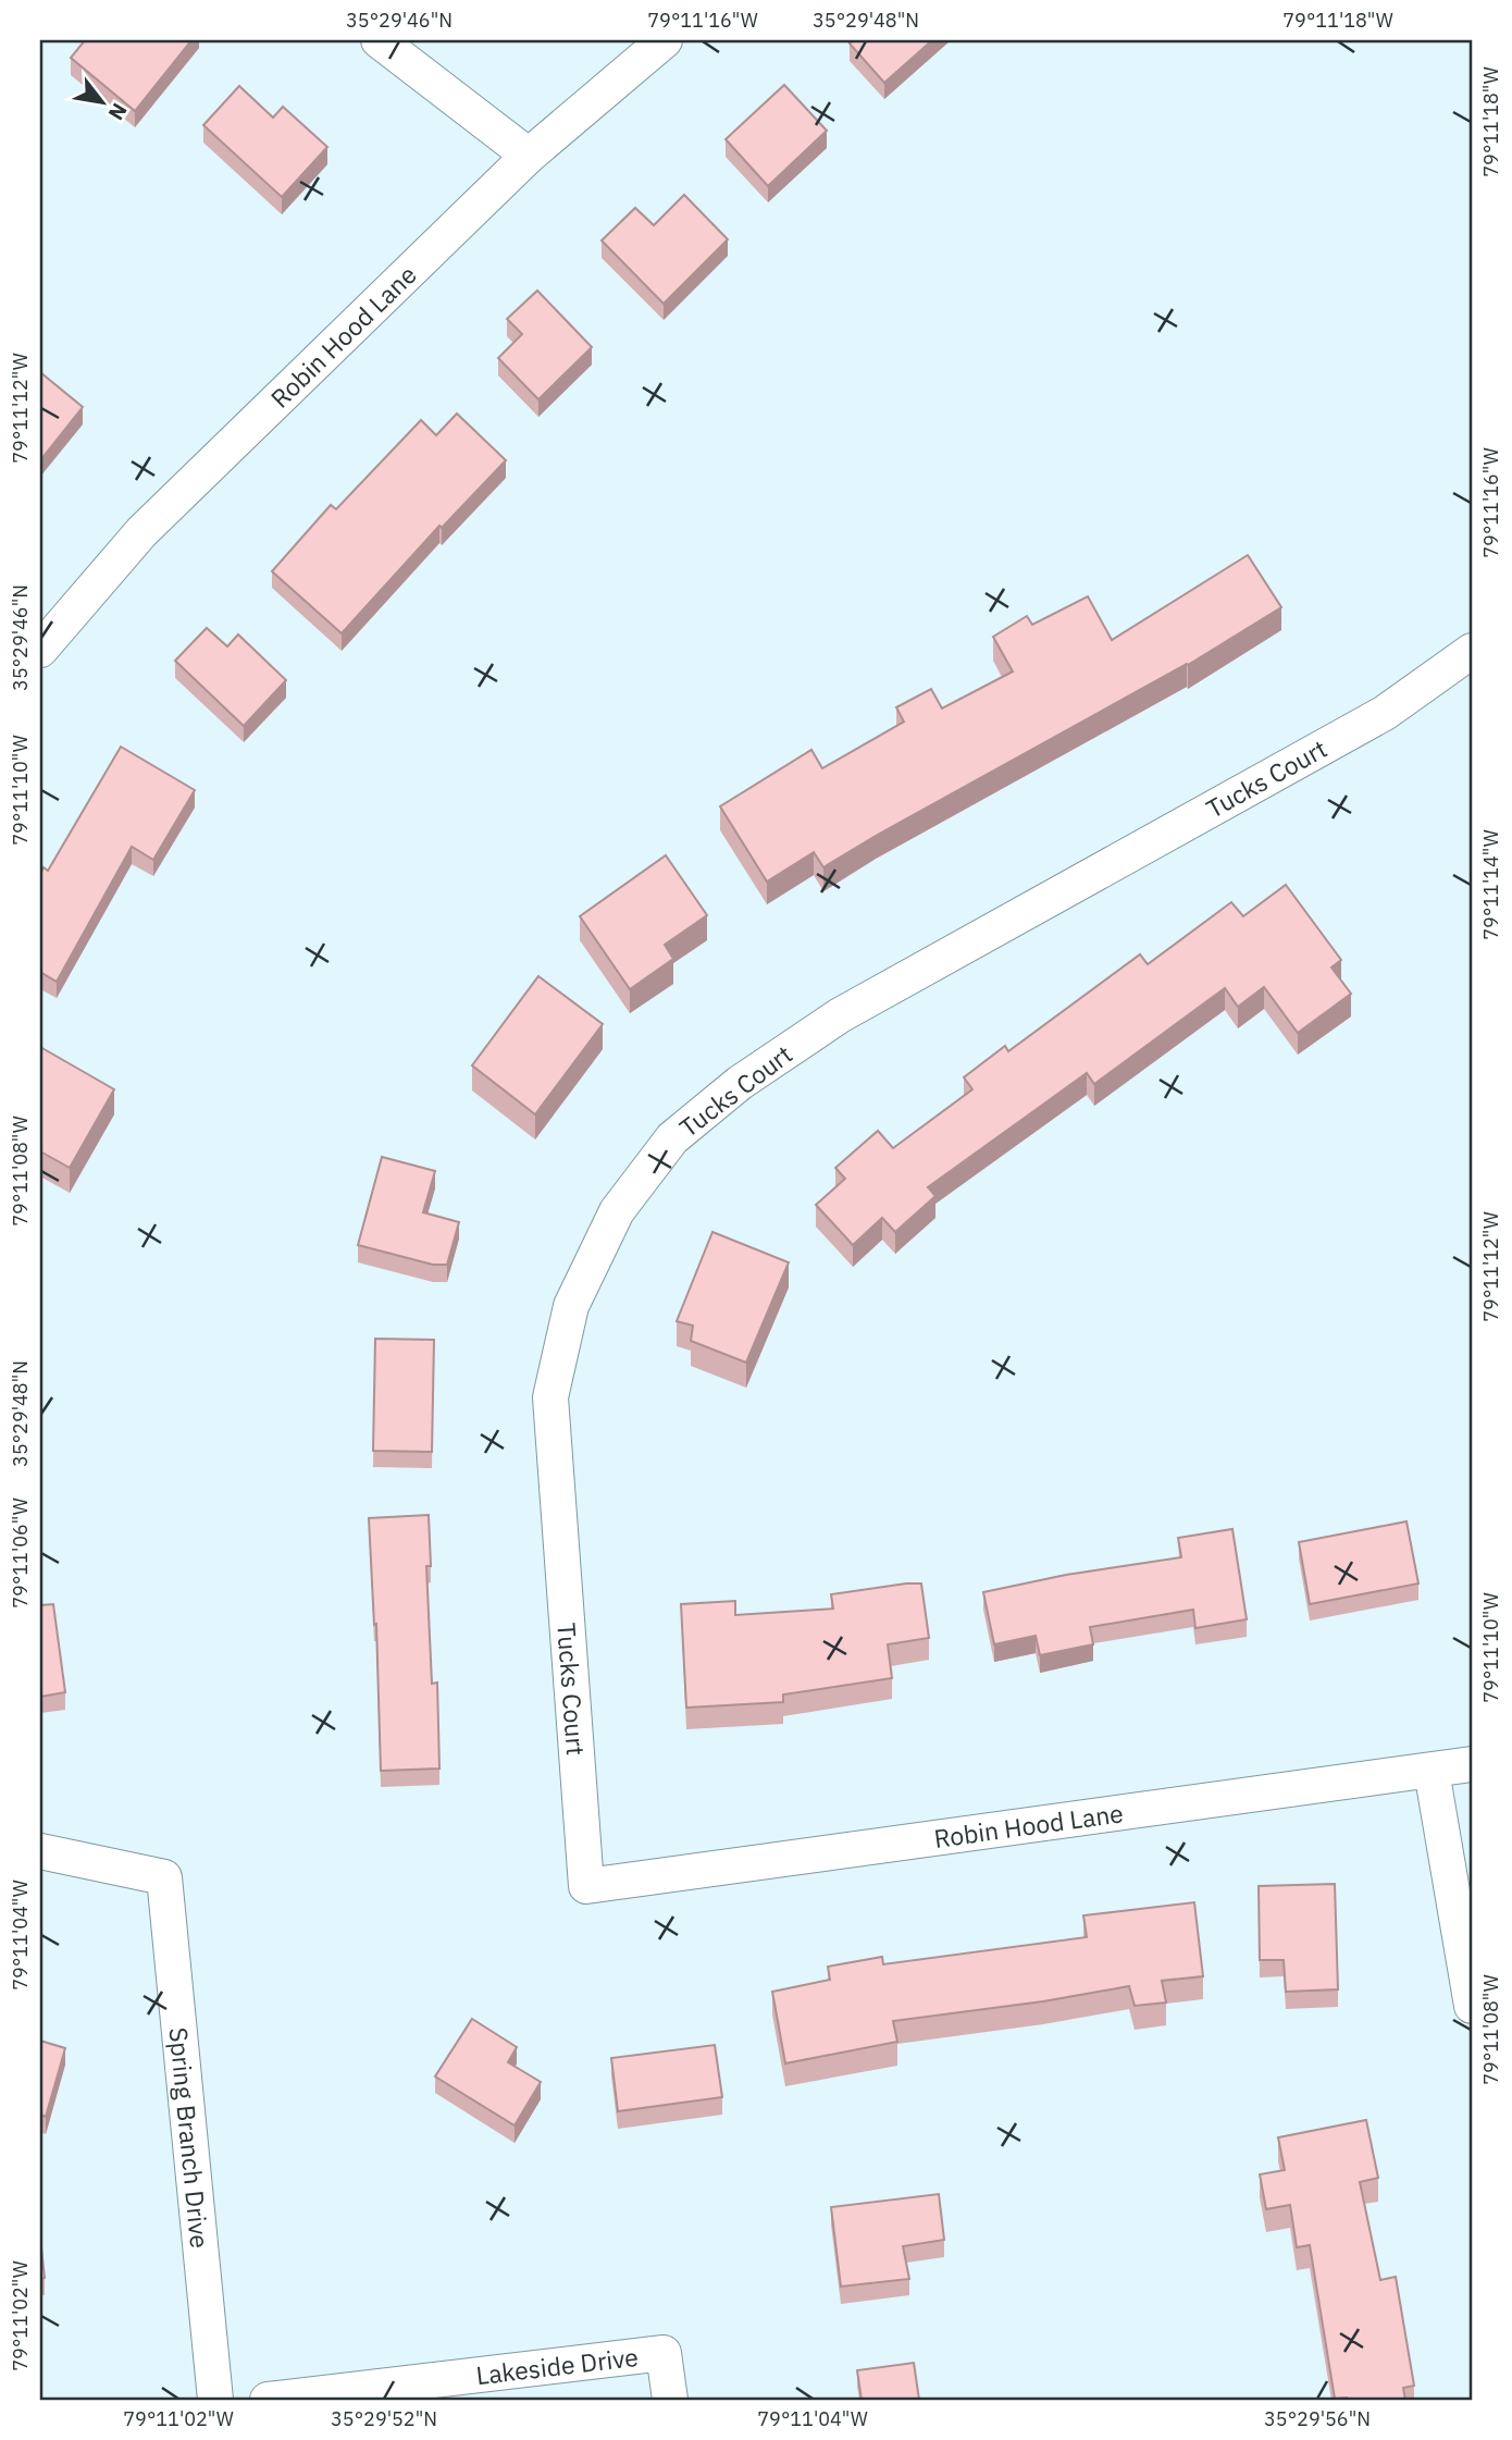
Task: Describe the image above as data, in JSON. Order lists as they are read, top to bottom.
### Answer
{
  "streets": {
    "street": [
      "Robin Hood Lane",
      "Tucks Court",
      "Spring Branch Drive",
      "Lakeside Drive"
    ]
  },
  "crossings": [
    ["Robin Hood Lane", "Tucks Court"]
  ],
  "north": "bottom right",
  "coordinates": [
    "35°29'46\"N",
    "79°11'16\"W",
    "35°29'48\"N",
    "79°11'18\"W",
    "79°11'12\"W",
    "79°11'10\"W",
    "79°11'14\"W",
    "79°11'08\"W",
    "79°11'06\"W",
    "79°11'04\"W",
    "79°11'02\"W",
    "35°29'52\"N",
    "35°29'56\"N"
  ]
}
